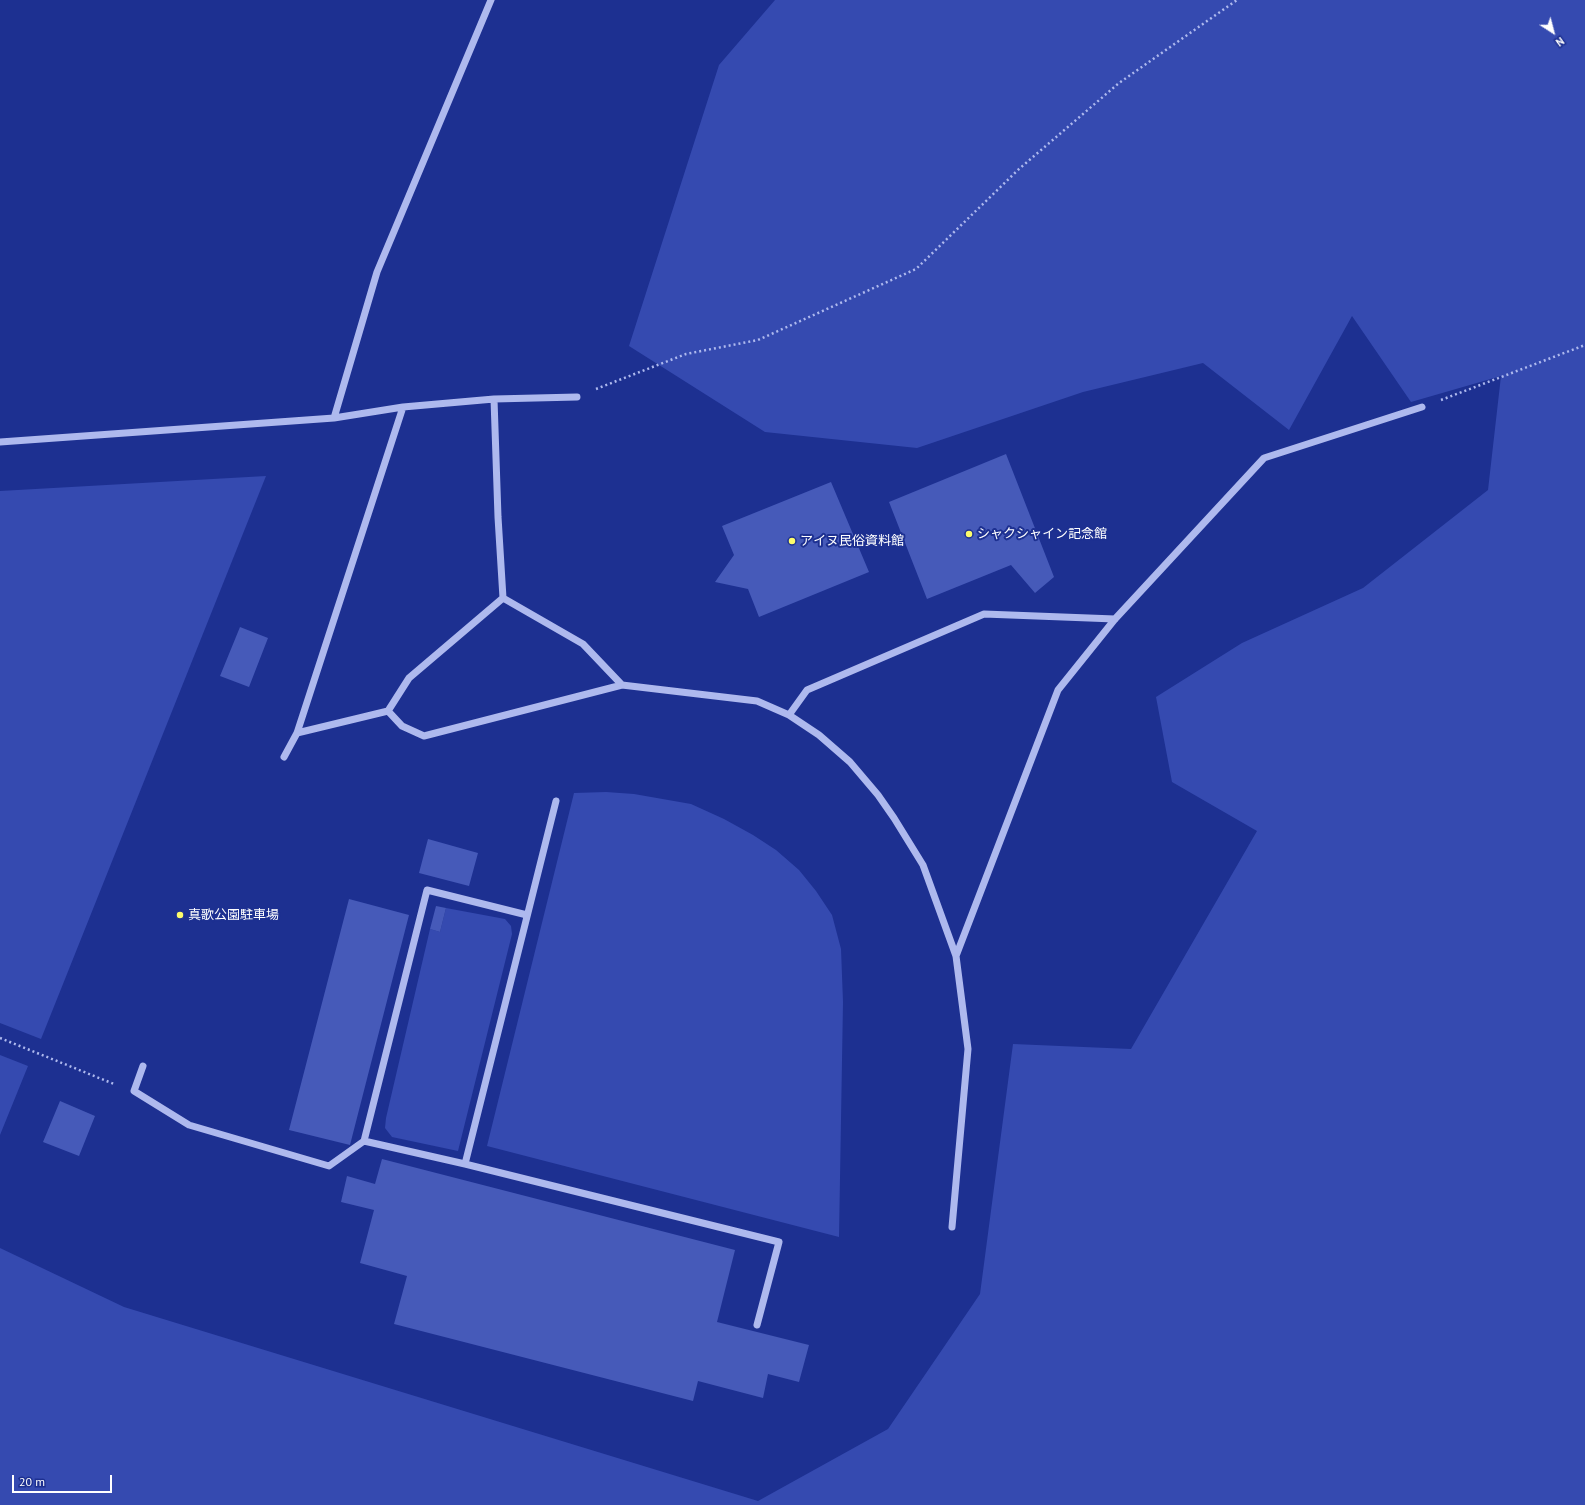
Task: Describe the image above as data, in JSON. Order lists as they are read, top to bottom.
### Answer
{
  "places": ["シャクシャイン記念館", "アイヌ民俗資料館", "真歌公園駐車場"],
  "scale_bar": "20 m",
  "north": "bottom right"
}
